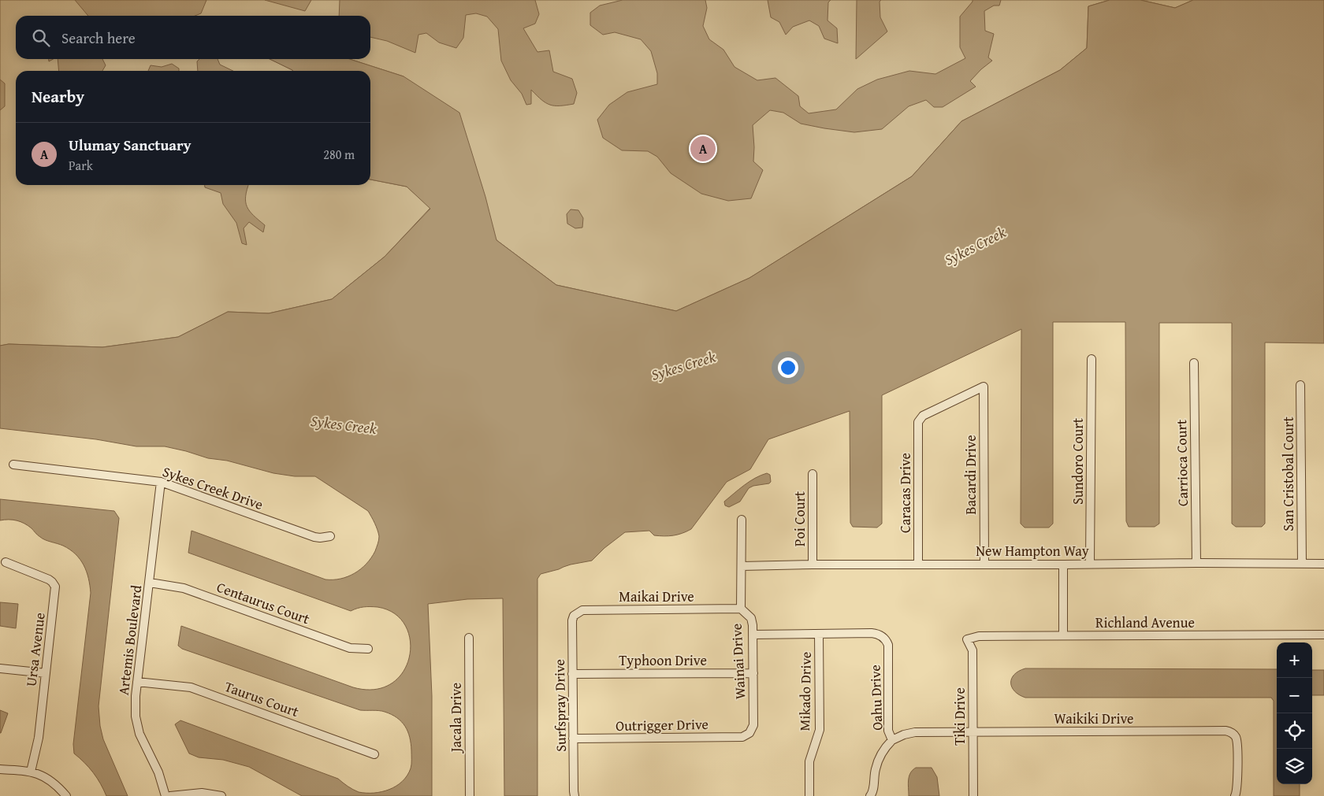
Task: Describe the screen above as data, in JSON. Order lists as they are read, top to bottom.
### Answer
{
  "streets": {
    "street": [
      "Sundoro Court",
      "Carrioca Court",
      "San Cristobal Court",
      "Bacardi Drive",
      "Sykes Creek Drive",
      "Caracas Drive",
      "Poi Court",
      "New Hampton Way",
      "Maikai Drive",
      "Centaurus Court",
      "Richland Avenue",
      "Artemis Boulevard",
      "Ursa Avenue",
      "Typhoon Drive",
      "Wainai Drive",
      "Mikado Drive",
      "Oahu Drive",
      "Taurus Court",
      "Surfspray Drive",
      "Tiki Drive",
      "Jacala Drive",
      "Waikiki Drive",
      "Outrigger Drive"
    ]
  },
  "crossings": [
    ["Sundoro Court", "New Hampton Way"],
    ["Carrioca Court", "New Hampton Way"],
    ["San Cristobal Court", "New Hampton Way"],
    ["Bacardi Drive", "Caracas Drive"],
    ["Bacardi Drive", "New Hampton Way"],
    ["Sykes Creek Drive", "Artemis Boulevard"],
    ["Caracas Drive", "New Hampton Way"],
    ["Poi Court", "New Hampton Way"],
    ["New Hampton Way", "Wainai Drive"],
    ["Maikai Drive", "Wainai Drive"],
    ["Maikai Drive", "Surfspray Drive"],
    ["Centaurus Court", "Artemis Boulevard"],
    ["Richland Avenue", "Tiki Drive"],
    ["Artemis Boulevard", "Taurus Court"],
    ["Typhoon Drive", "Wainai Drive"],
    ["Typhoon Drive", "Surfspray Drive"],
    ["Wainai Drive", "Outrigger Drive"],
    ["Mikado Drive", "Oahu Drive"],
    ["Oahu Drive", "Waikiki Drive"],
    ["Surfspray Drive", "Outrigger Drive"],
    ["Tiki Drive", "Waikiki Drive"]
  ],
  "water": ["Sykes Creek"],
  "page": {
    "search": "Search here",
    "heading": "Nearby",
    "list": [
      {
        "mark": "A",
        "name": "Ulumay Sanctuary",
        "note": "Park",
        "value": "280 m"
      }
    ],
    "pins": "A",
    "map_buttons": ["+", "−"]
  }
}
